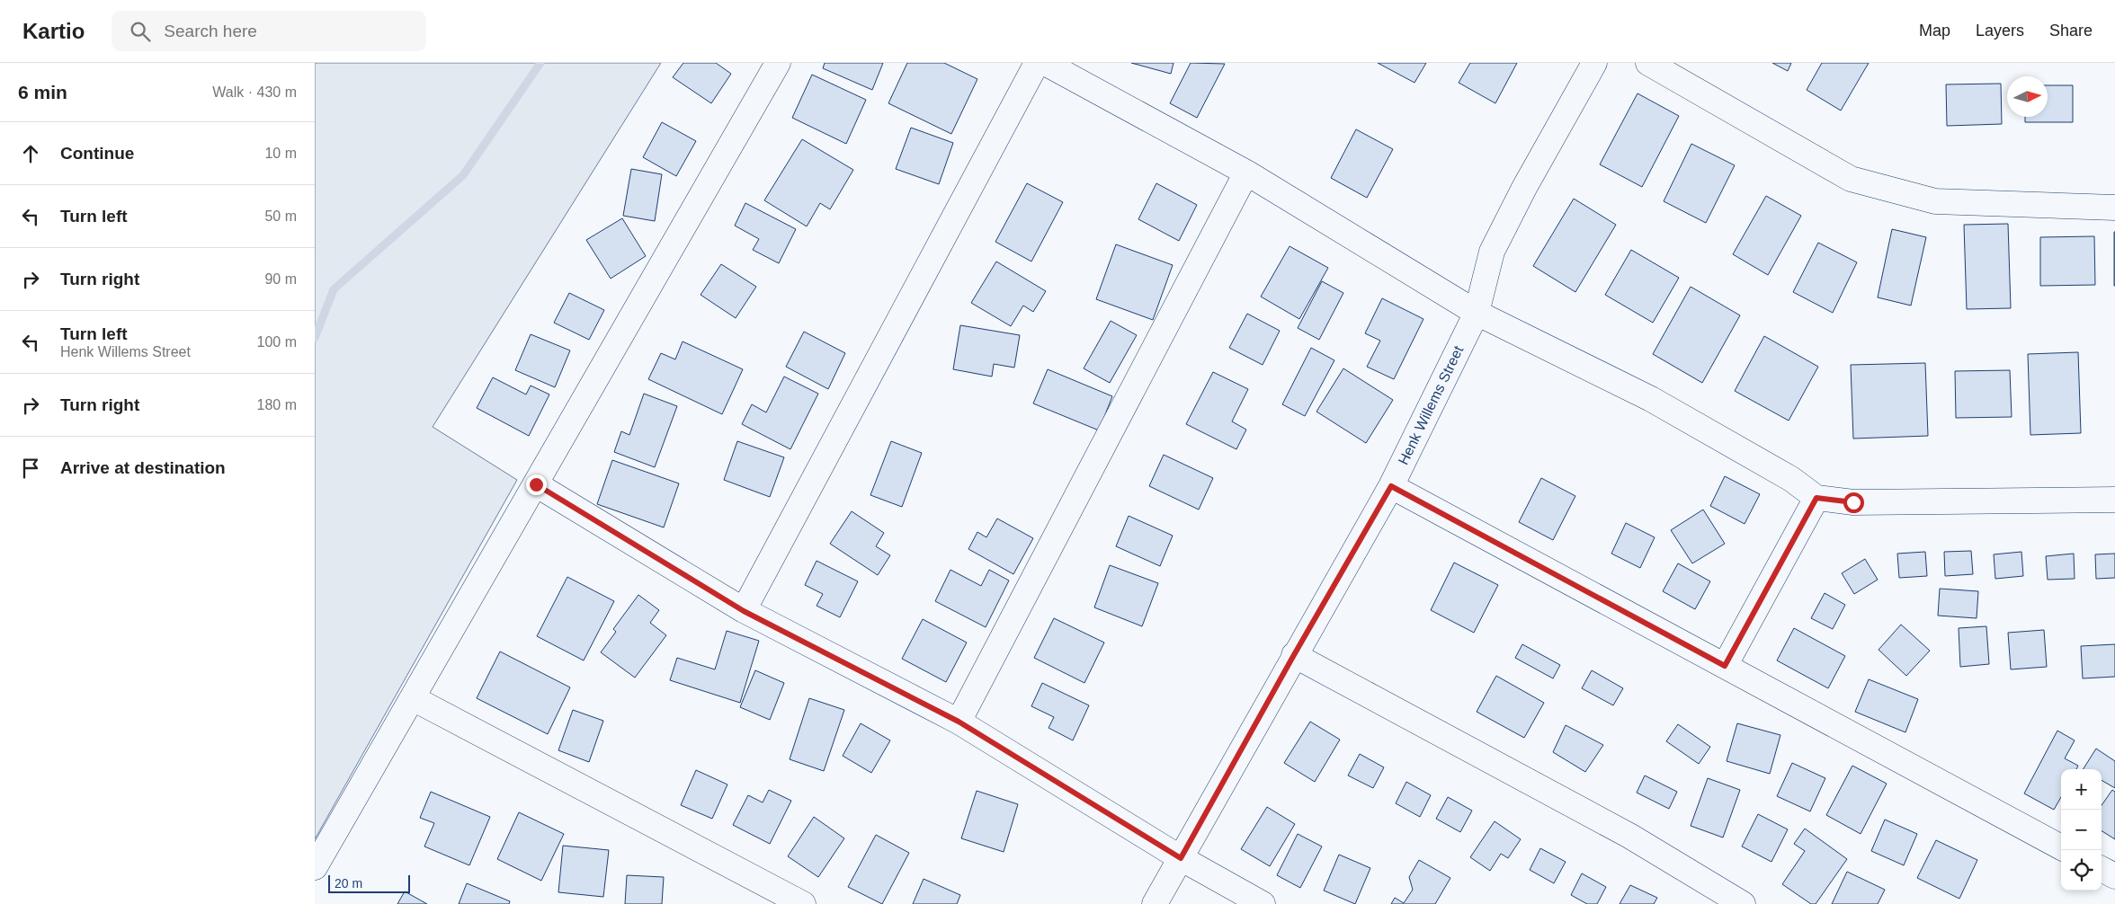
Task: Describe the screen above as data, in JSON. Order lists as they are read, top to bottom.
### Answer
{
  "streets": {
    "street": ["Henk Willems Street"]
  },
  "scale_bar": "20 m",
  "north": "right",
  "page": {
    "header": "Kartio",
    "search": "Search here",
    "nav": ["Map", "Layers", "Share"],
    "heading": ["6 min", "Walk · 430 m"],
    "list": [
      ["Continue", "10 m"],
      ["Turn left", "50 m"],
      ["Turn right", "90 m"],
      ["Turn left", "Henk Willems Street", "100 m"],
      ["Turn right", "180 m"],
      "Arrive at destination"
    ],
    "map_buttons": ["+", "−"],
    "scale": "20 m"
  }
}
